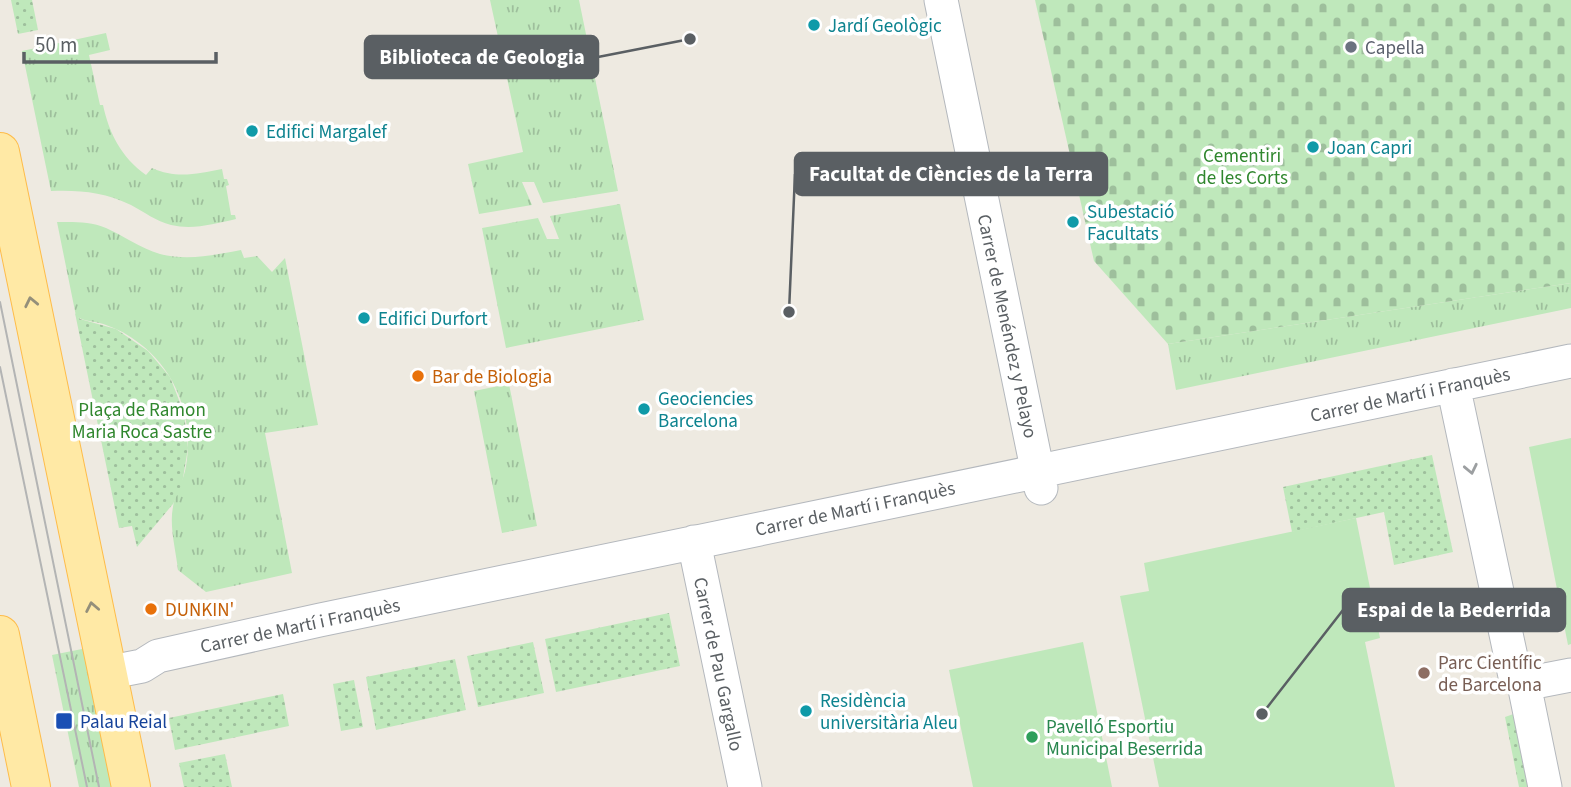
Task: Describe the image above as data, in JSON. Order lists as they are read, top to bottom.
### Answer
{
  "streets": {
    "street": ["Carrer de Menéndez y Pelayo", "Carrer de Martí i Franquès", "Carrer de Pau Gargallo"]
  },
  "crossings": [
    ["Carrer de Menéndez y Pelayo", "Carrer de Martí i Franquès"],
    ["Carrer de Martí i Franquès", "Carrer de Pau Gargallo"]
  ],
  "parks": ["Cementiri de les Corts", "Plaça de Ramon Maria Roca Sastre"],
  "places": {
    "other": [
      "Jardí Geològic",
      "Biblioteca de Geologia",
      "Capella",
      "Edifici Margalef",
      "Joan Capri",
      "Subestació Facultats",
      "Facultat de Ciències de la Terra",
      "Edifici Durfort",
      "Bar de Biologia",
      "Geociencies Barcelona",
      "DUNKIN'",
      "Parc Científic de Barcelona",
      "Residència universitària Aleu",
      "Espai de la Bederrida",
      "Pavelló Esportiu Municipal Beserrida"
    ],
    "transit": ["Palau Reial"]
  },
  "scale_bar": "50 m"
}
